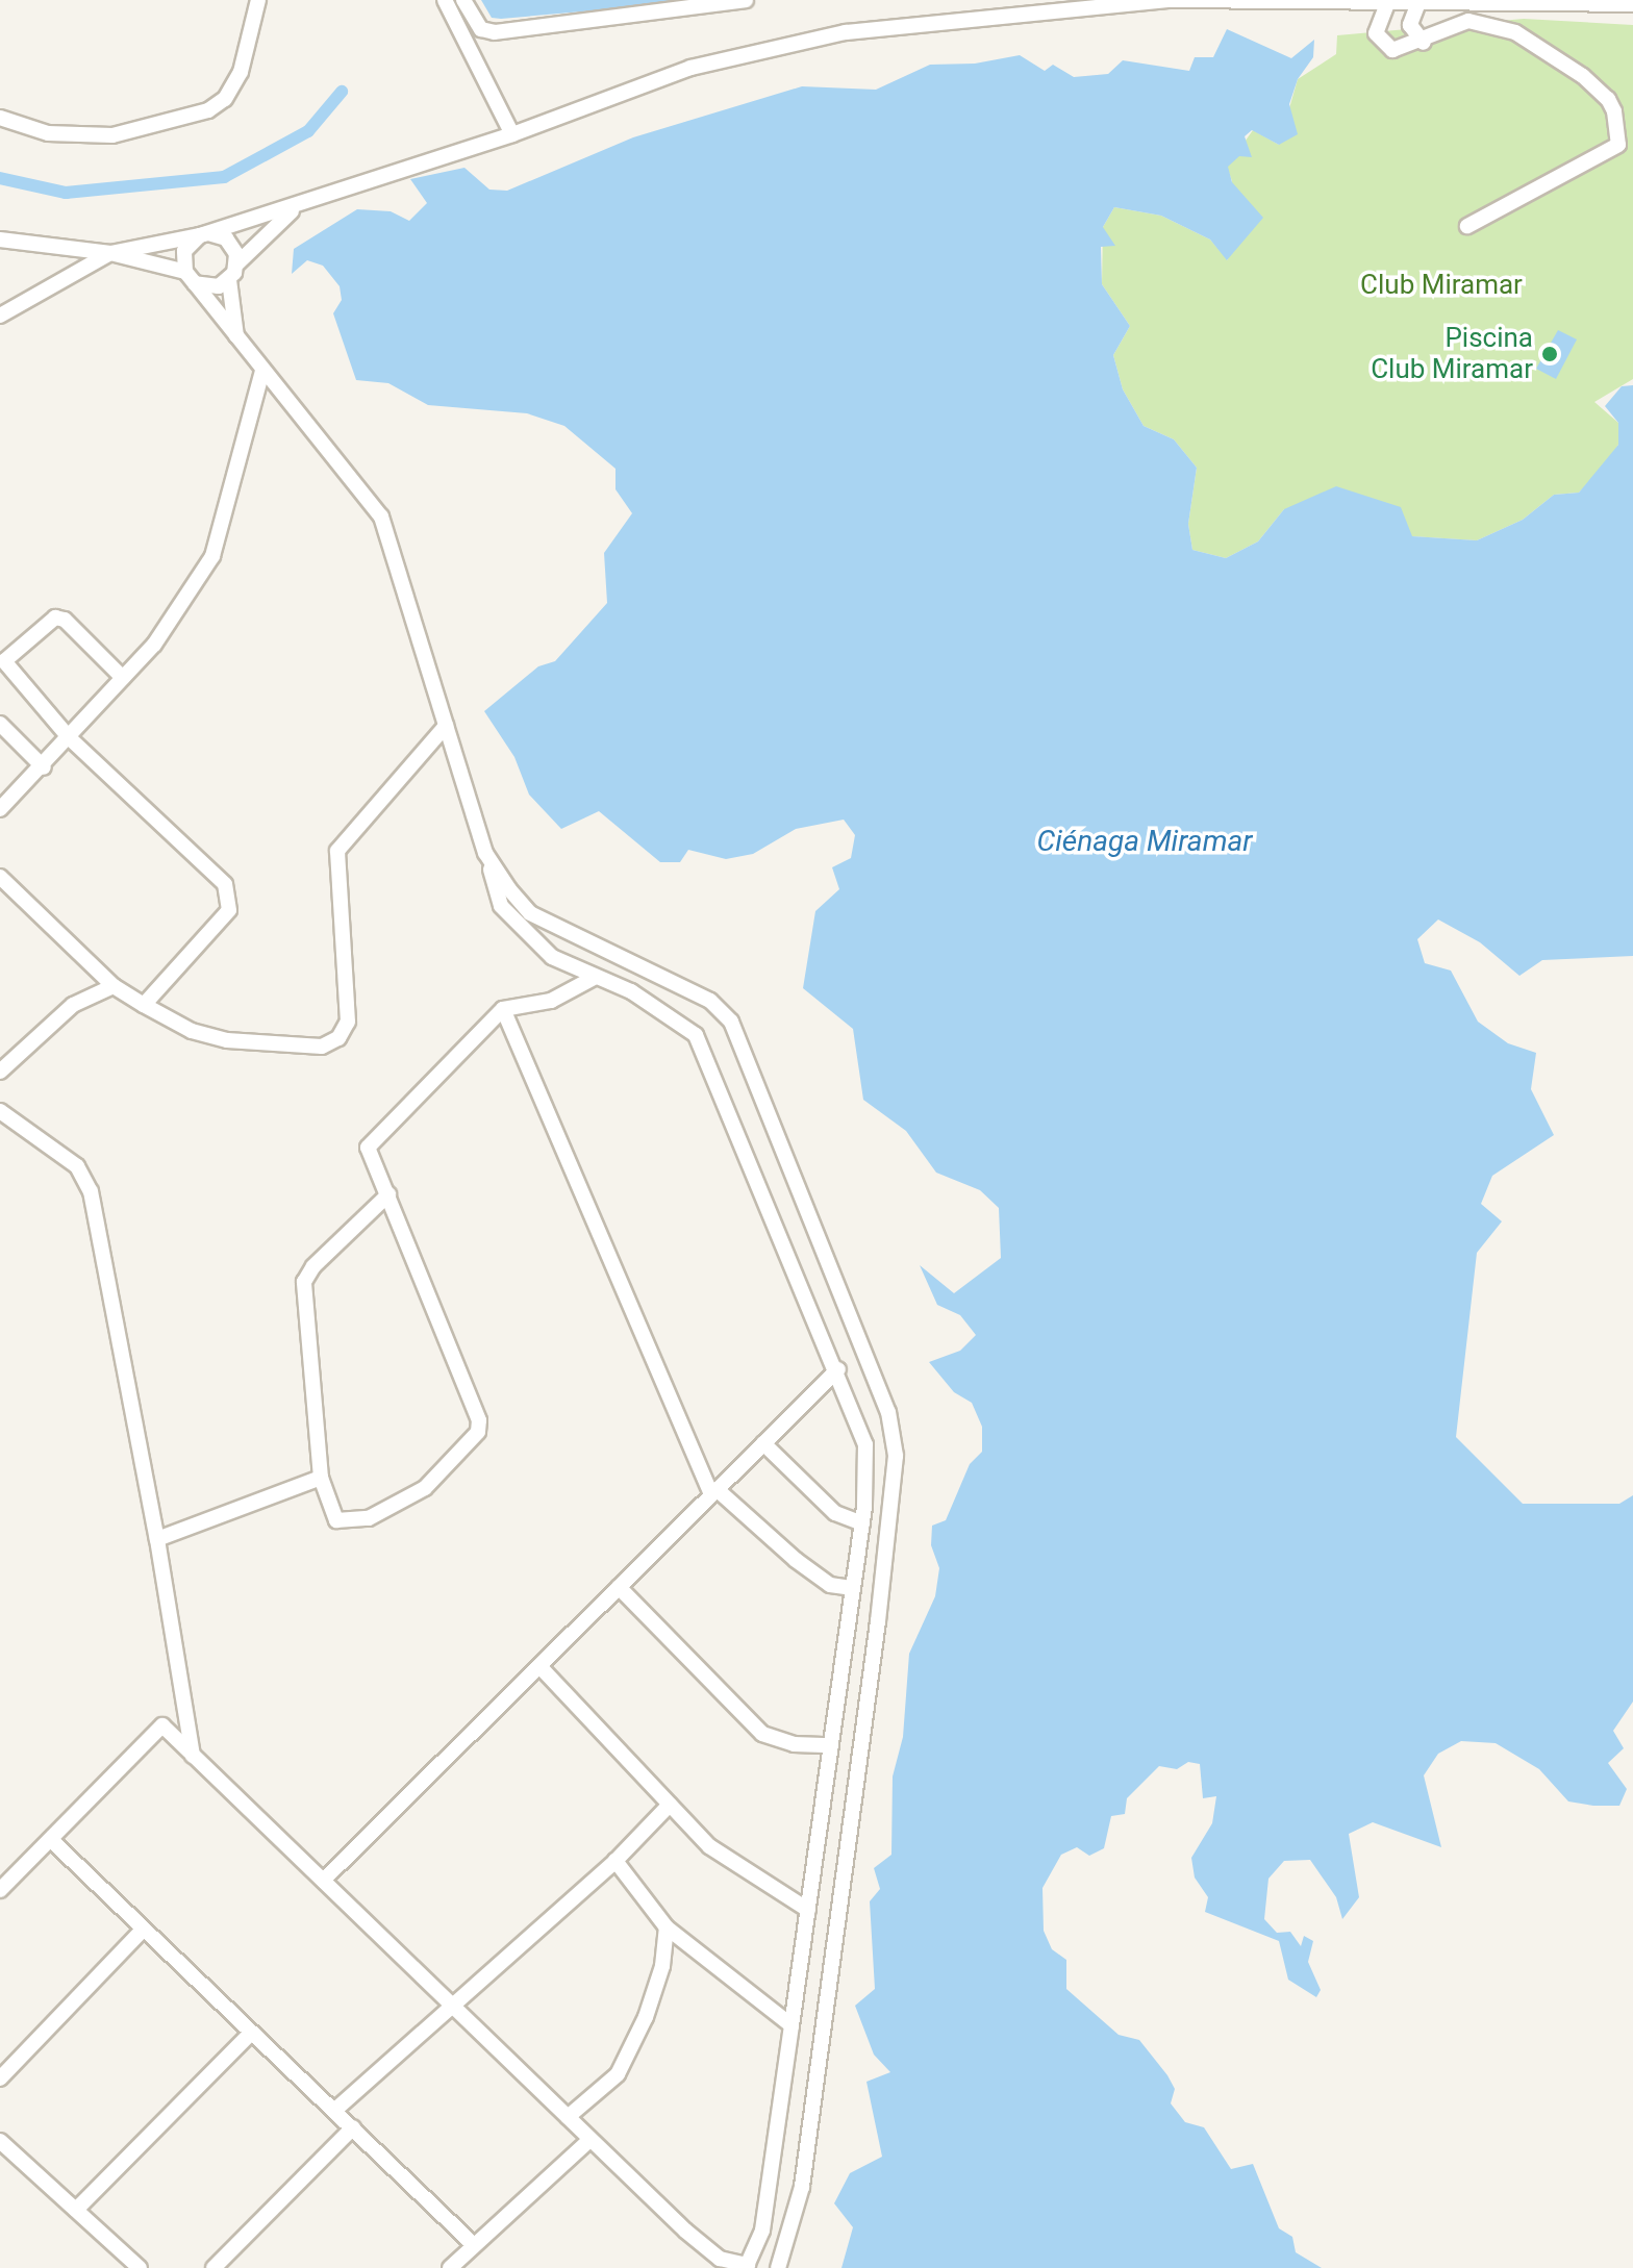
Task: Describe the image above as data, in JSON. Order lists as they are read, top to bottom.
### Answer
{
  "water": ["Ciénaga Miramar"],
  "parks": ["Club Miramar"],
  "places": ["Piscina Club Miramar"]
}
